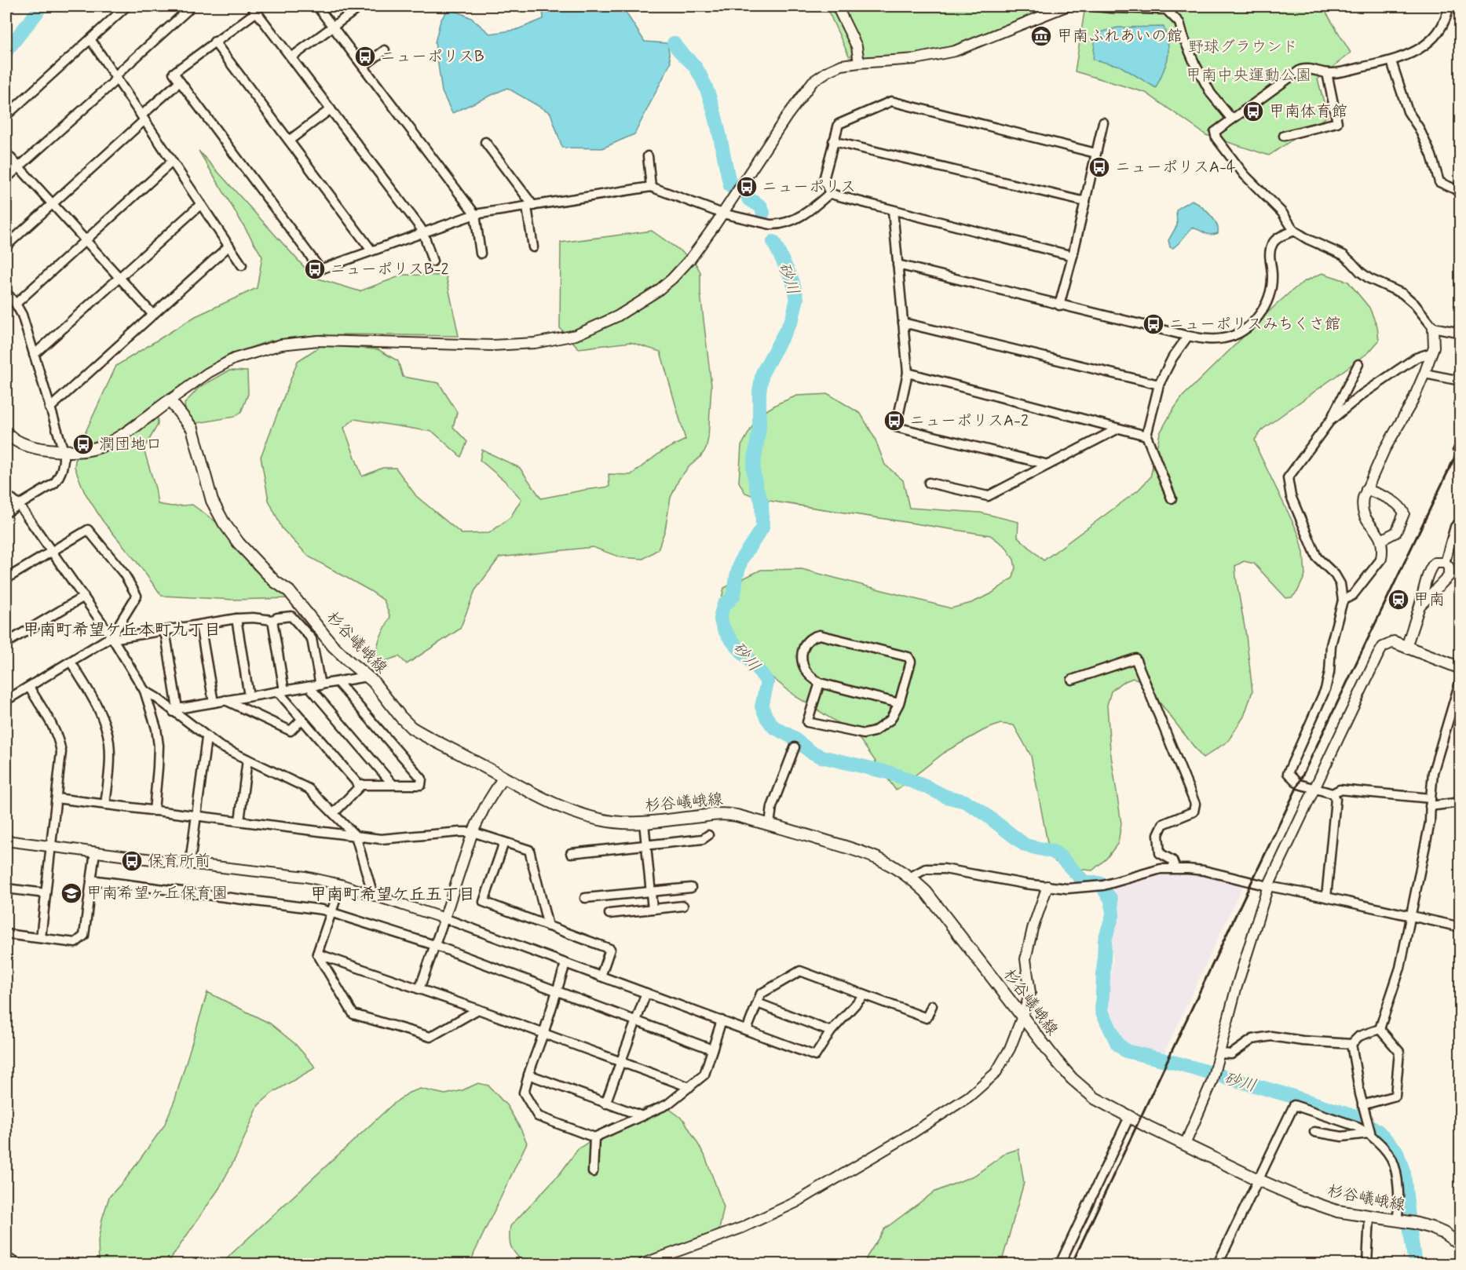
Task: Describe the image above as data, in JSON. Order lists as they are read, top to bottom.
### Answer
{
  "streets": {
    "main road": ["杉谷嶬峨線"]
  },
  "districts": ["甲南町希望ケ丘本町九丁目", "甲南町希望ケ丘五丁目"],
  "water": ["砂川"],
  "parks": ["野球グラウンド", "甲南中央運動公園"],
  "places": {
    "museum": ["甲南ふれあいの館"],
    "bus stop": [
      "ニューポリスB",
      "甲南体育館",
      "ニューポリスA-4",
      "ニューポリス",
      "ニューポリスB-2",
      "ニューポリスみちくさ館",
      "ニューポリスA-2",
      "潤団地口",
      "保育所前"
    ],
    "station": ["甲南"],
    "school or university": ["甲南希望ヶ丘保育園"]
  }
}
